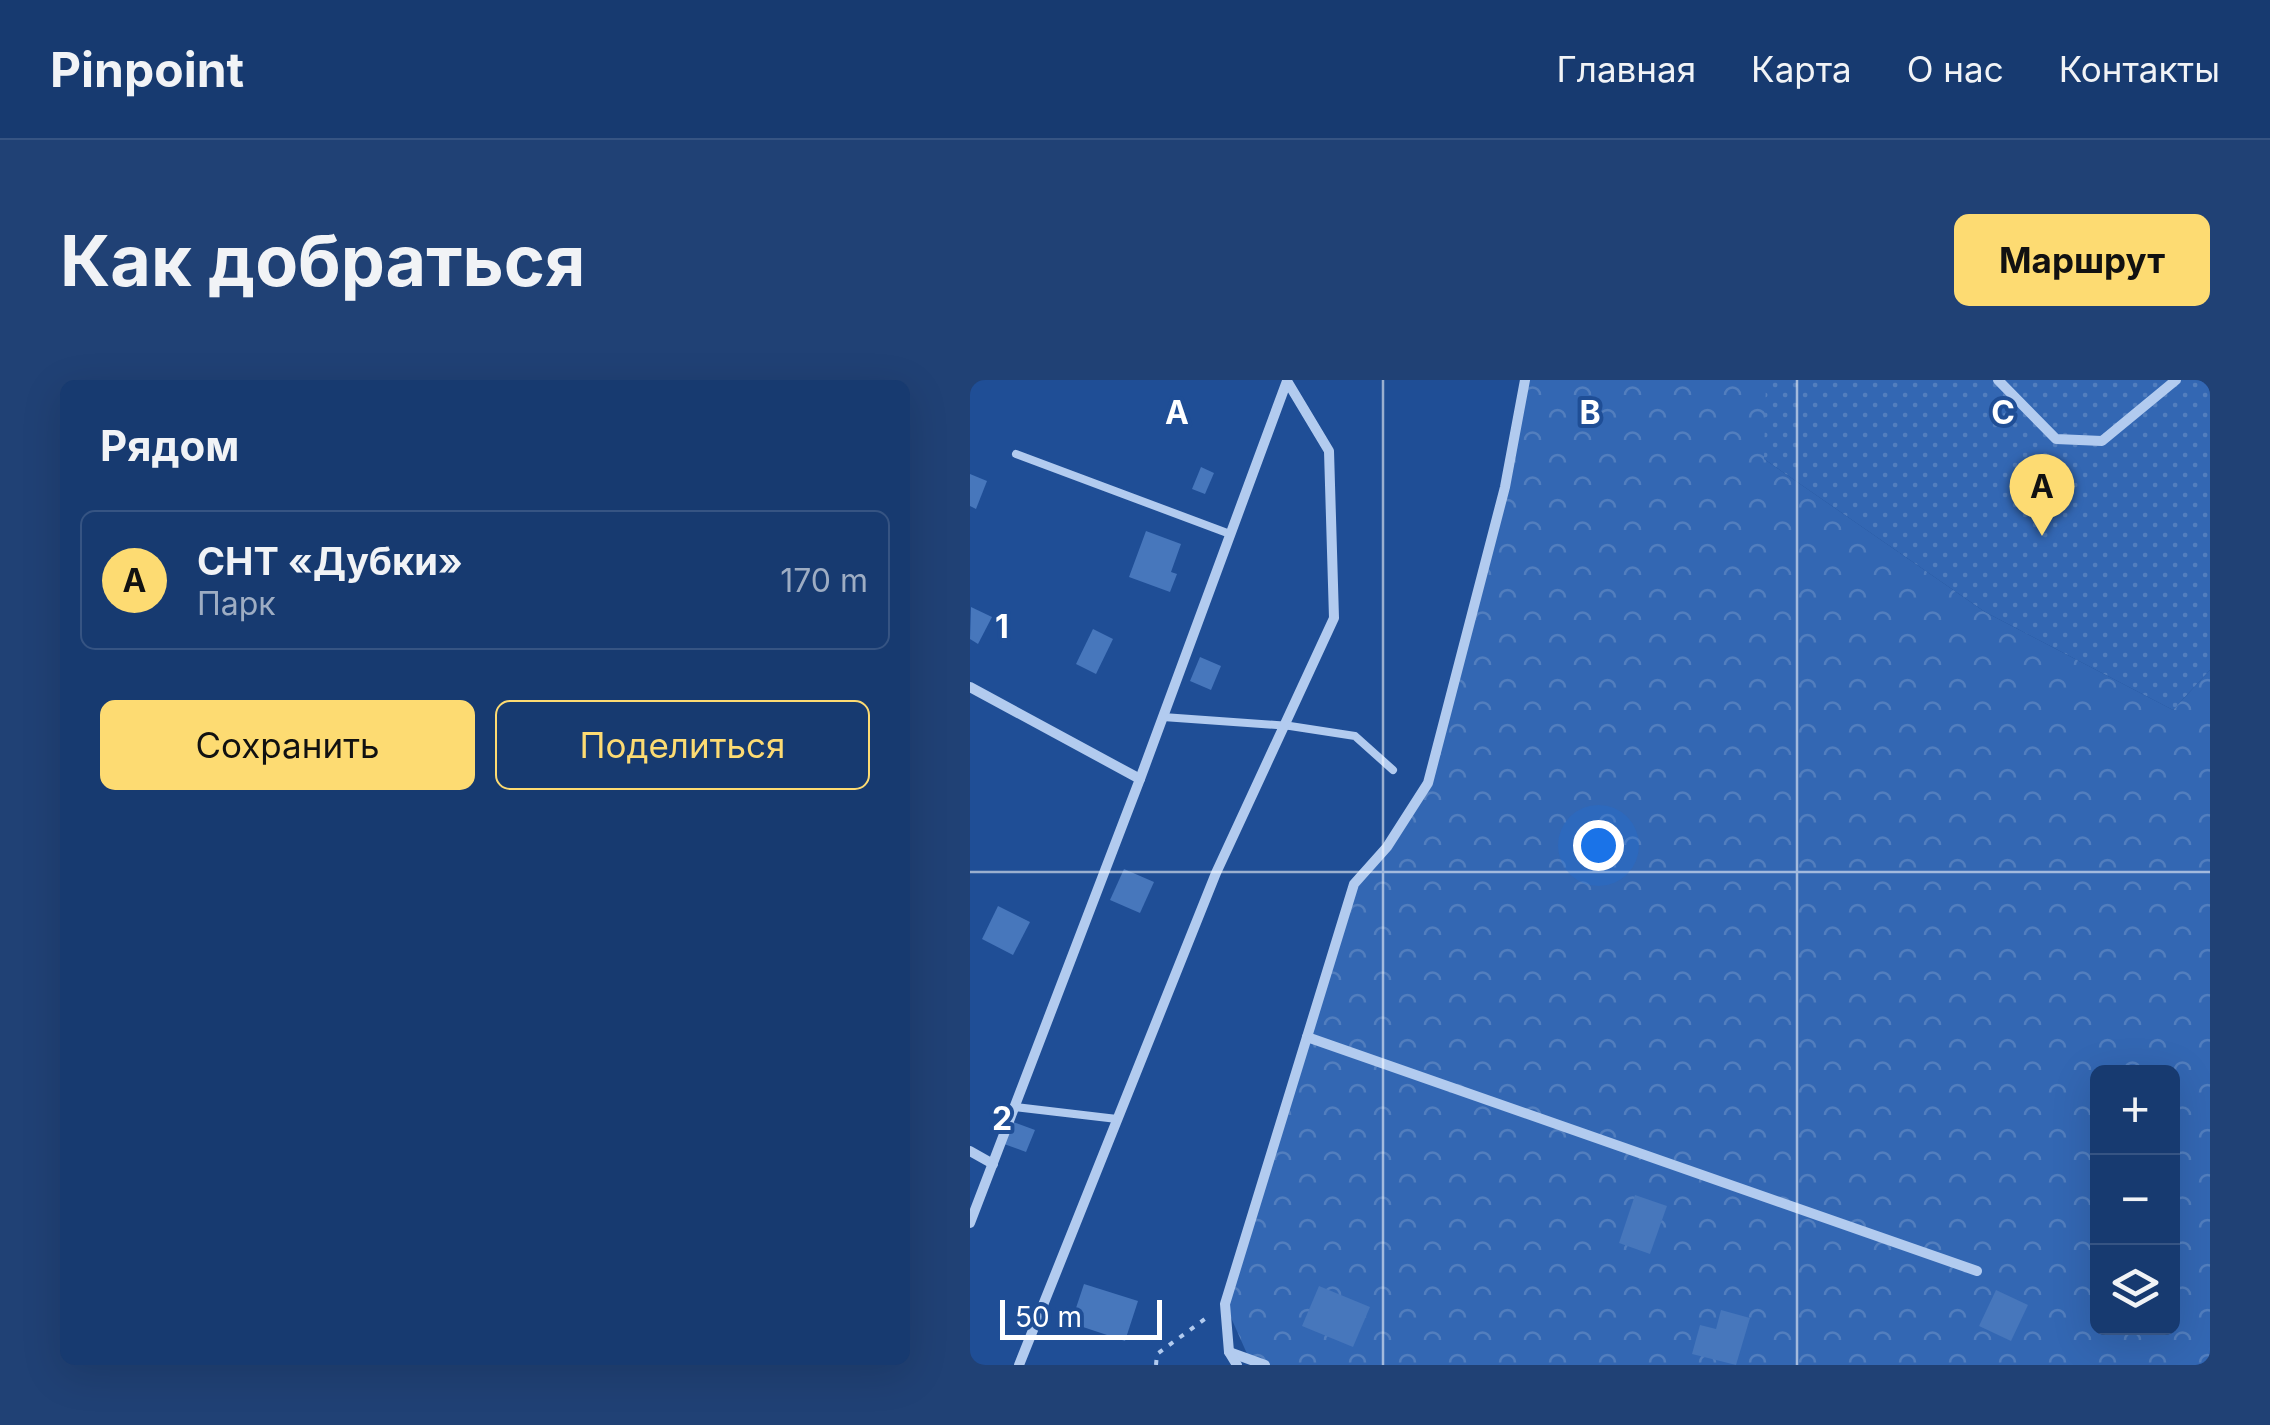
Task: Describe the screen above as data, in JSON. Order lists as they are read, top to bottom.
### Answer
{
  "scale_bar": "50 m",
  "page": {
    "header": "Pinpoint",
    "nav": [
      "Главная",
      "Карта",
      "О нас",
      "Контакты"
    ],
    "buttons": [
      "Маршрут",
      ["Сохранить", "Поделиться"]
    ],
    "title": "Как добраться",
    "heading": "Рядом",
    "pins": "A",
    "list": [
      {
        "mark": "A",
        "name": "СНТ «Дубки»",
        "note": "Парк",
        "value": "170 m"
      }
    ],
    "map_buttons": ["+", "−"],
    "scale": "50 m"
  },
  "grid": {
    "columns": ["A", "B", "C"],
    "rows": ["1", "2"]
  }
}
